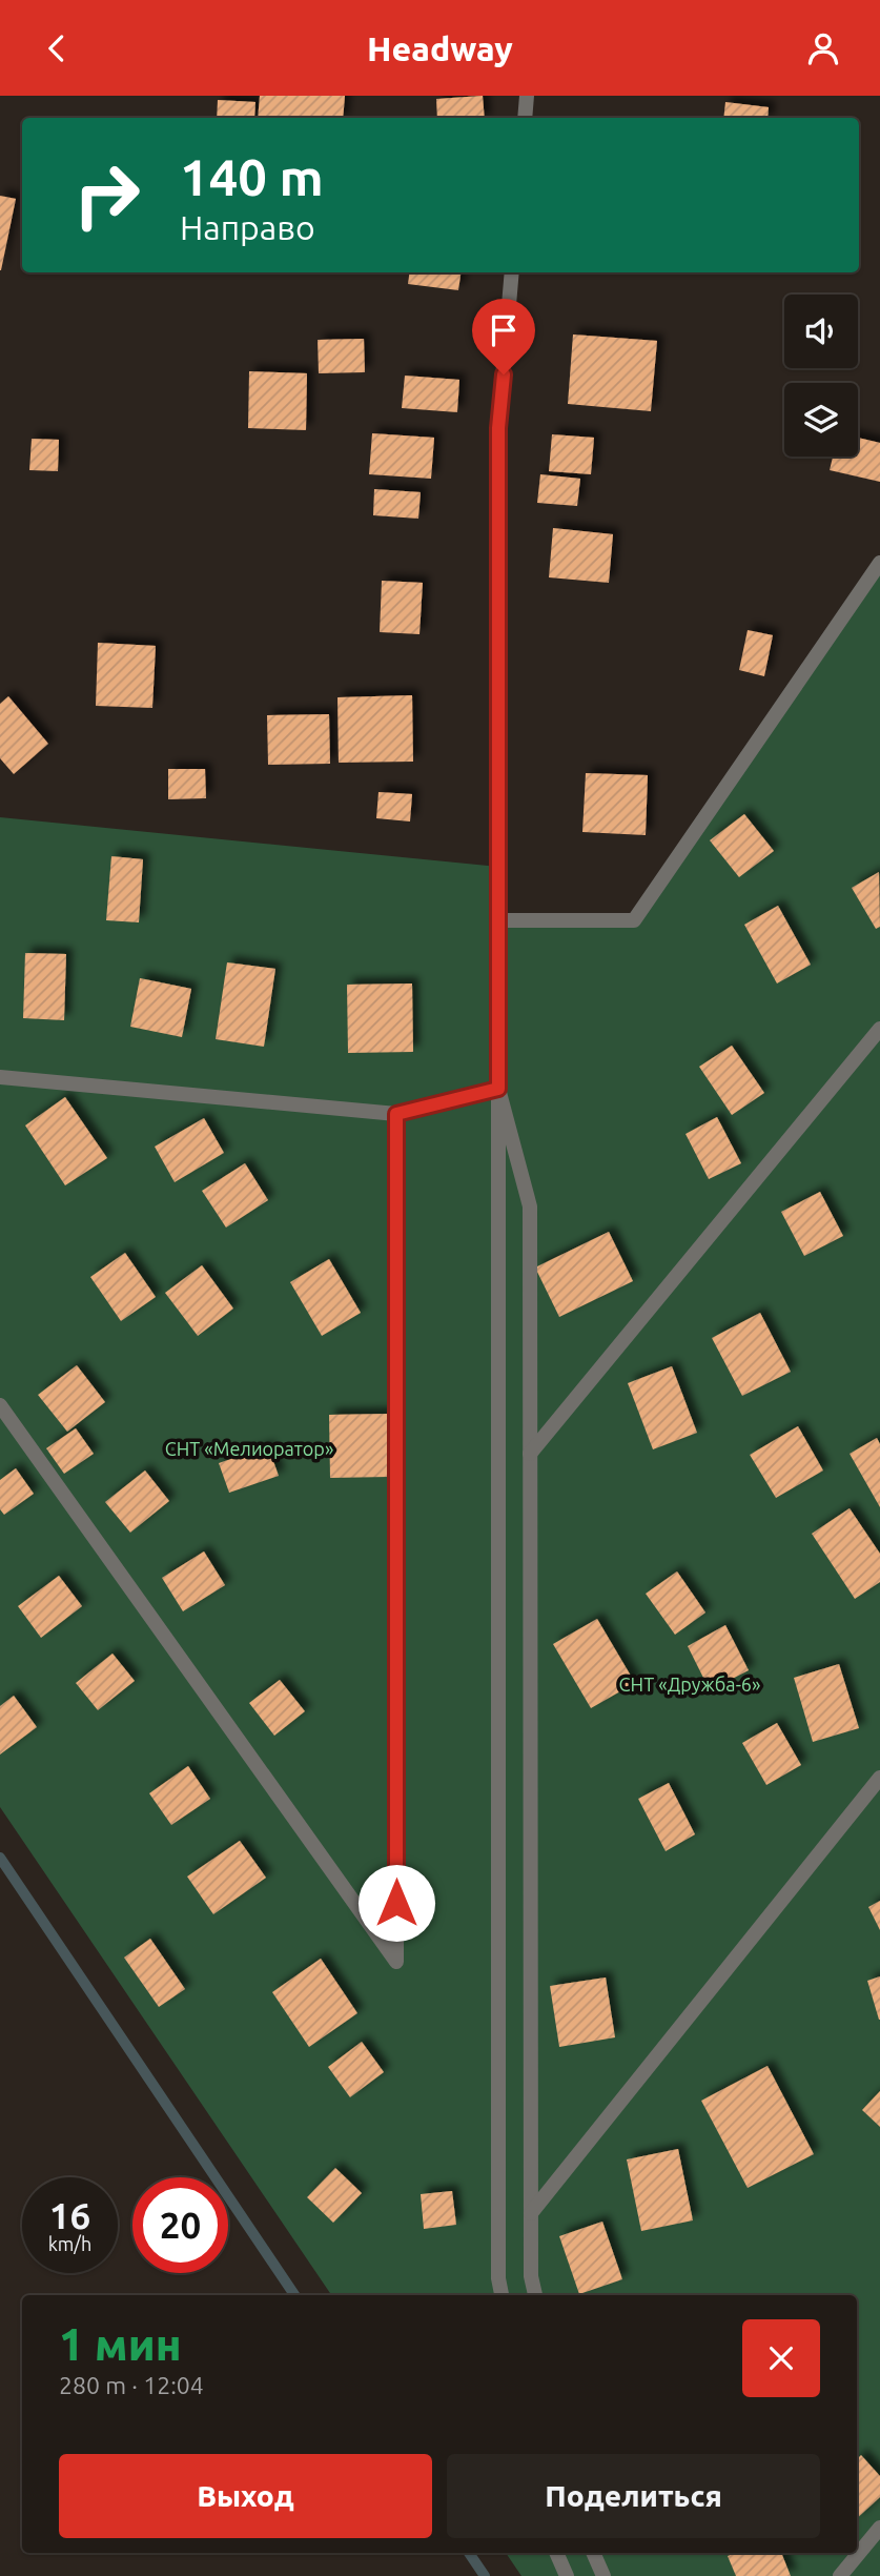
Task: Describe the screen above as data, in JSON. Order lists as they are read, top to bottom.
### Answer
{
  "parks": ["СНТ «Мелиоратор»", "СНТ «Дружба-6»"],
  "page": {
    "header": "Headway",
    "turn": ["140 m", "Направо"],
    "speed": "16 km/h",
    "limit": "20",
    "heading": ["1 мин", "280 m · 12:04"],
    "buttons": ["Выход", "Поделиться"]
  }
}
